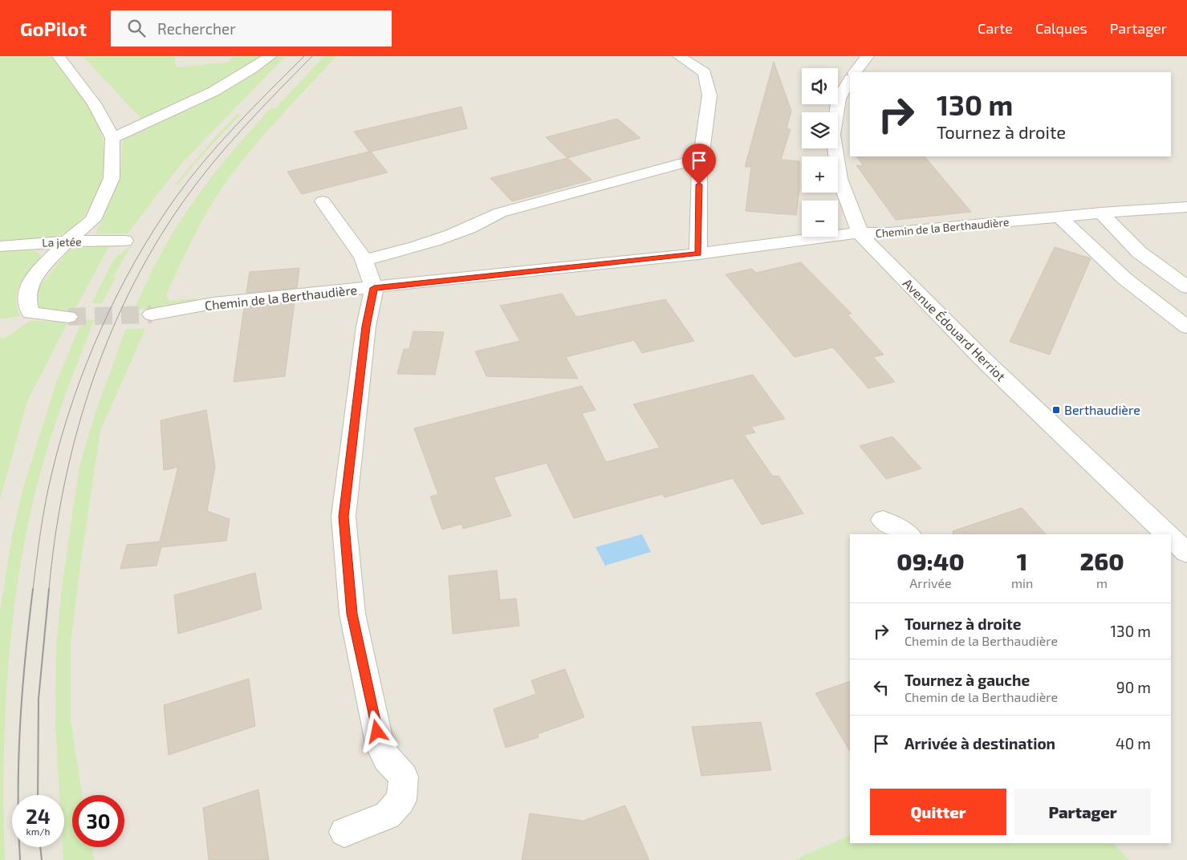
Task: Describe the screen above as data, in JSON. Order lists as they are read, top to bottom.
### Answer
{
  "streets": {
    "street": ["Chemin de la Berthaudière", "La jetée", "Avenue Édouard Herriot"]
  },
  "crossings": [
    ["Chemin de la Berthaudière", "Avenue Édouard Herriot"]
  ],
  "places": {
    "transit": ["Berthaudière"]
  },
  "page": {
    "header": "GoPilot",
    "search": "Rechercher",
    "nav": ["Carte", "Calques", "Partager"],
    "map_buttons": ["+", "−"],
    "turn": ["130 m", "Tournez à droite"],
    "eta": [
      "09:40",
      "Arrivée",
      "1",
      "min",
      "260",
      "m"
    ],
    "list": [
      {
        "name": "Tournez à droite",
        "note": "Chemin de la Berthaudière",
        "value": "130 m"
      },
      {
        "name": "Tournez à gauche",
        "note": "Chemin de la Berthaudière",
        "value": "90 m"
      },
      {
        "name": "Arrivée à destination",
        "value": "40 m"
      }
    ],
    "buttons": ["Quitter", "Partager"],
    "speed": "24 km/h",
    "limit": "30"
  }
}
